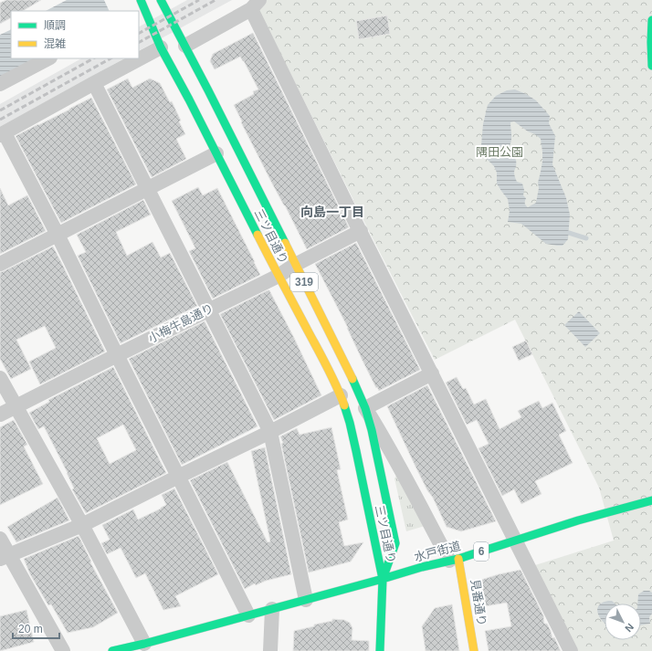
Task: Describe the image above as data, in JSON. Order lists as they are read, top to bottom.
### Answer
{
  "streets": {
    "main road": [
      "三ツ目通り",
      "319",
      "水戸街道",
      "6",
      "見番通り"
    ],
    "street": ["小梅牛島通り"]
  },
  "crossings": [
    ["三ツ目通り", "小梅牛島通り"],
    ["三ツ目通り", "水戸街道"],
    ["水戸街道", "見番通り"]
  ],
  "districts": ["向島一丁目"],
  "parks": ["隅田公園"],
  "legend": ["順調", "混雑"],
  "scale_bar": "20 m",
  "north": "bottom right"
}
